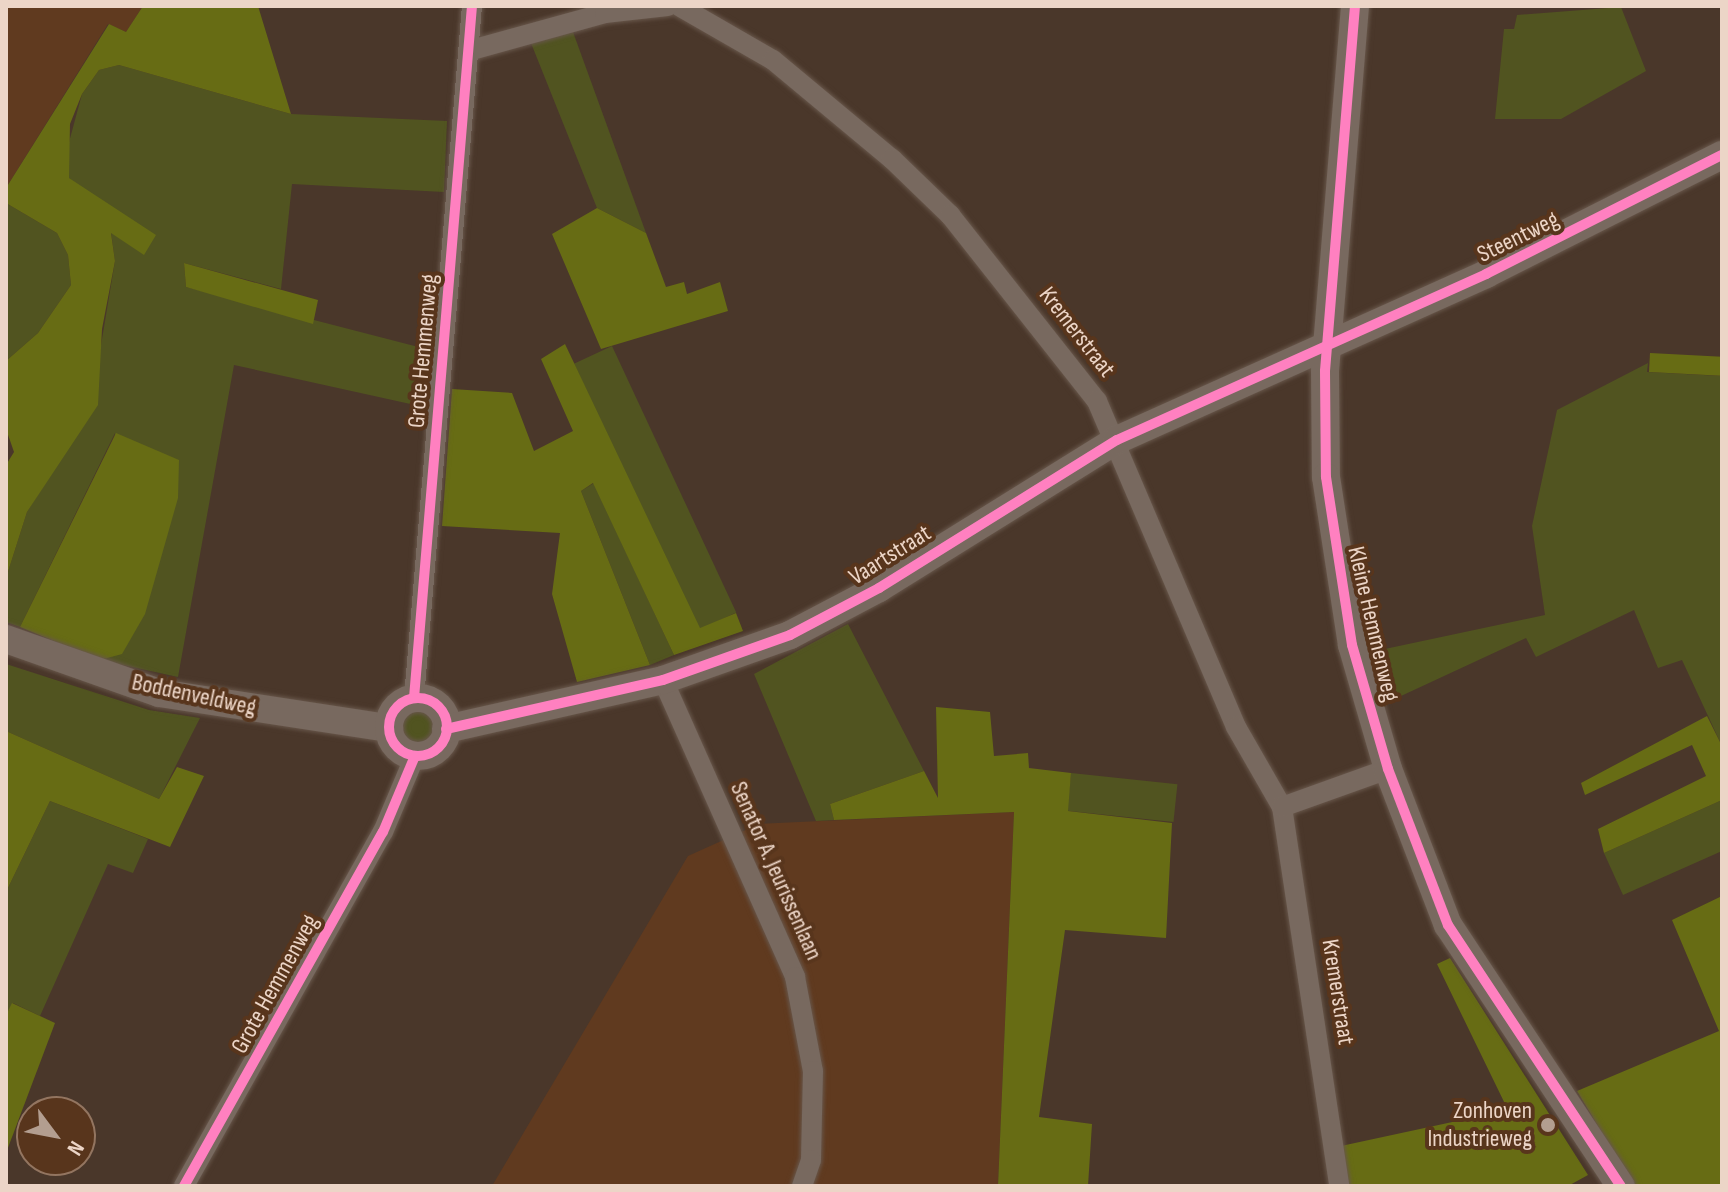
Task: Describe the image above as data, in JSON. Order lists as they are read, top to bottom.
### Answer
{
  "streets": {
    "street": [
      "Steentweg",
      "Kremerstraat",
      "Grote Hemmenweg",
      "Vaartstraat",
      "Kleine Hemmenweg",
      "Boddenveldweg",
      "Senator A. Jeurissenlaan"
    ]
  },
  "crossings": [
    ["Steentweg", "Vaartstraat"],
    ["Steentweg", "Kleine Hemmenweg"],
    ["Kremerstraat", "Vaartstraat"],
    ["Grote Hemmenweg", "Vaartstraat"],
    ["Grote Hemmenweg", "Boddenveldweg"],
    ["Vaartstraat", "Kleine Hemmenweg"],
    ["Vaartstraat", "Boddenveldweg"],
    ["Vaartstraat", "Senator A. Jeurissenlaan"]
  ],
  "places": ["Zonhoven Industrieweg"],
  "north": "bottom right"
}
